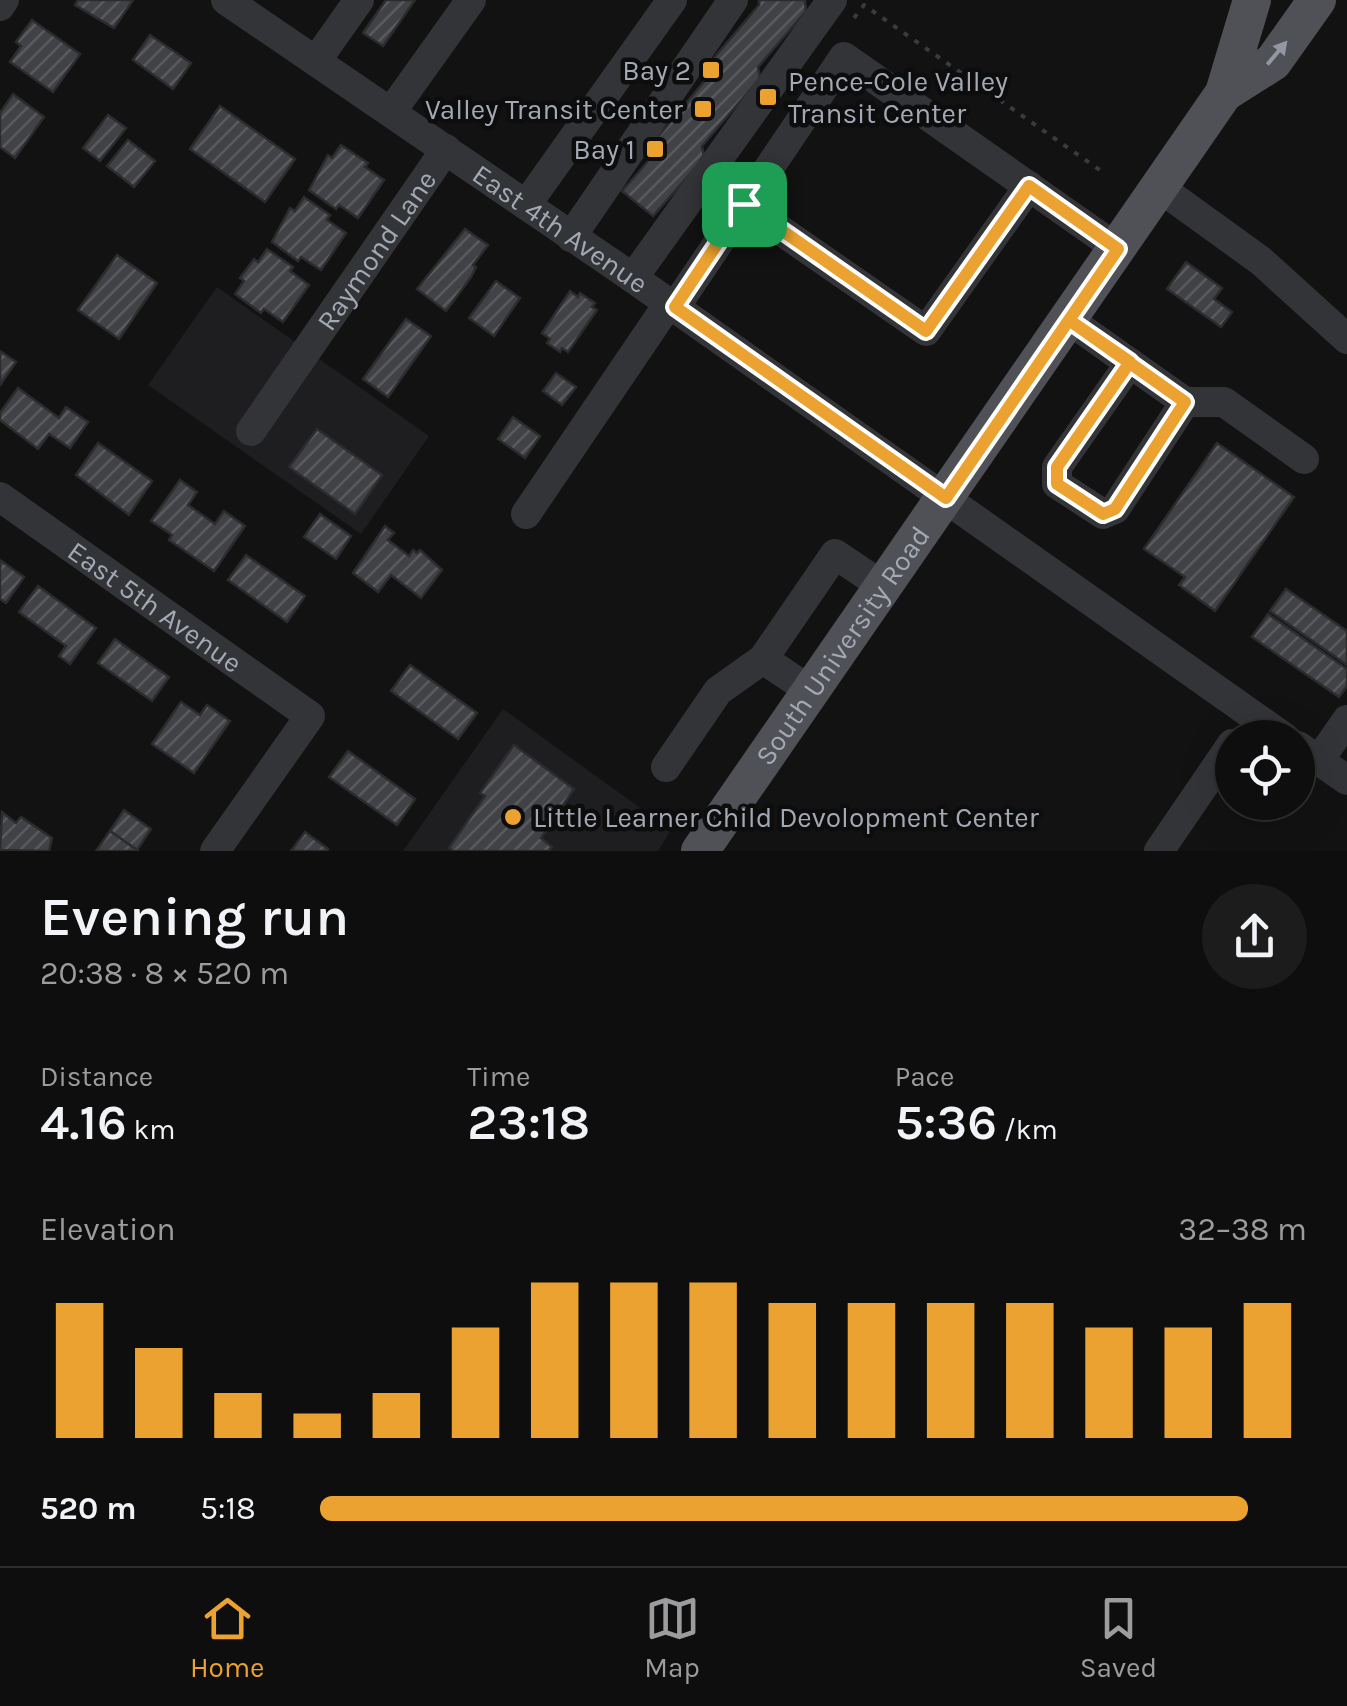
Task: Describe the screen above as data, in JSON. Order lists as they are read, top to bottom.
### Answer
{
  "streets": {
    "main road": ["South University Road"],
    "street": ["East 4th Avenue", "Raymond Lane", "East 5th Avenue"]
  },
  "crossings": [
    ["East 4th Avenue", "Raymond Lane"],
    ["East 4th Avenue", "South University Road"]
  ],
  "places": {
    "transit": [
      "Bay 2",
      "Pence-Cole Valley Transit Center",
      "Valley Transit Center",
      "Bay 1"
    ],
    "other": ["Little Learner Child Devolopment Center"]
  },
  "page": {
    "heading": ["Evening run", "20:38 · 8 × 520 m"],
    "stats": [
      ["Distance", "4.16 km"],
      ["Time", "23:18"],
      ["Pace", "5:36 /km"]
    ],
    "chart": ["Elevation", "32–38 m"],
    "list": [
      {
        "name": "520 m",
        "note": "5:18"
      }
    ],
    "tabs": ["Home", "Map", "Saved"]
  }
}
